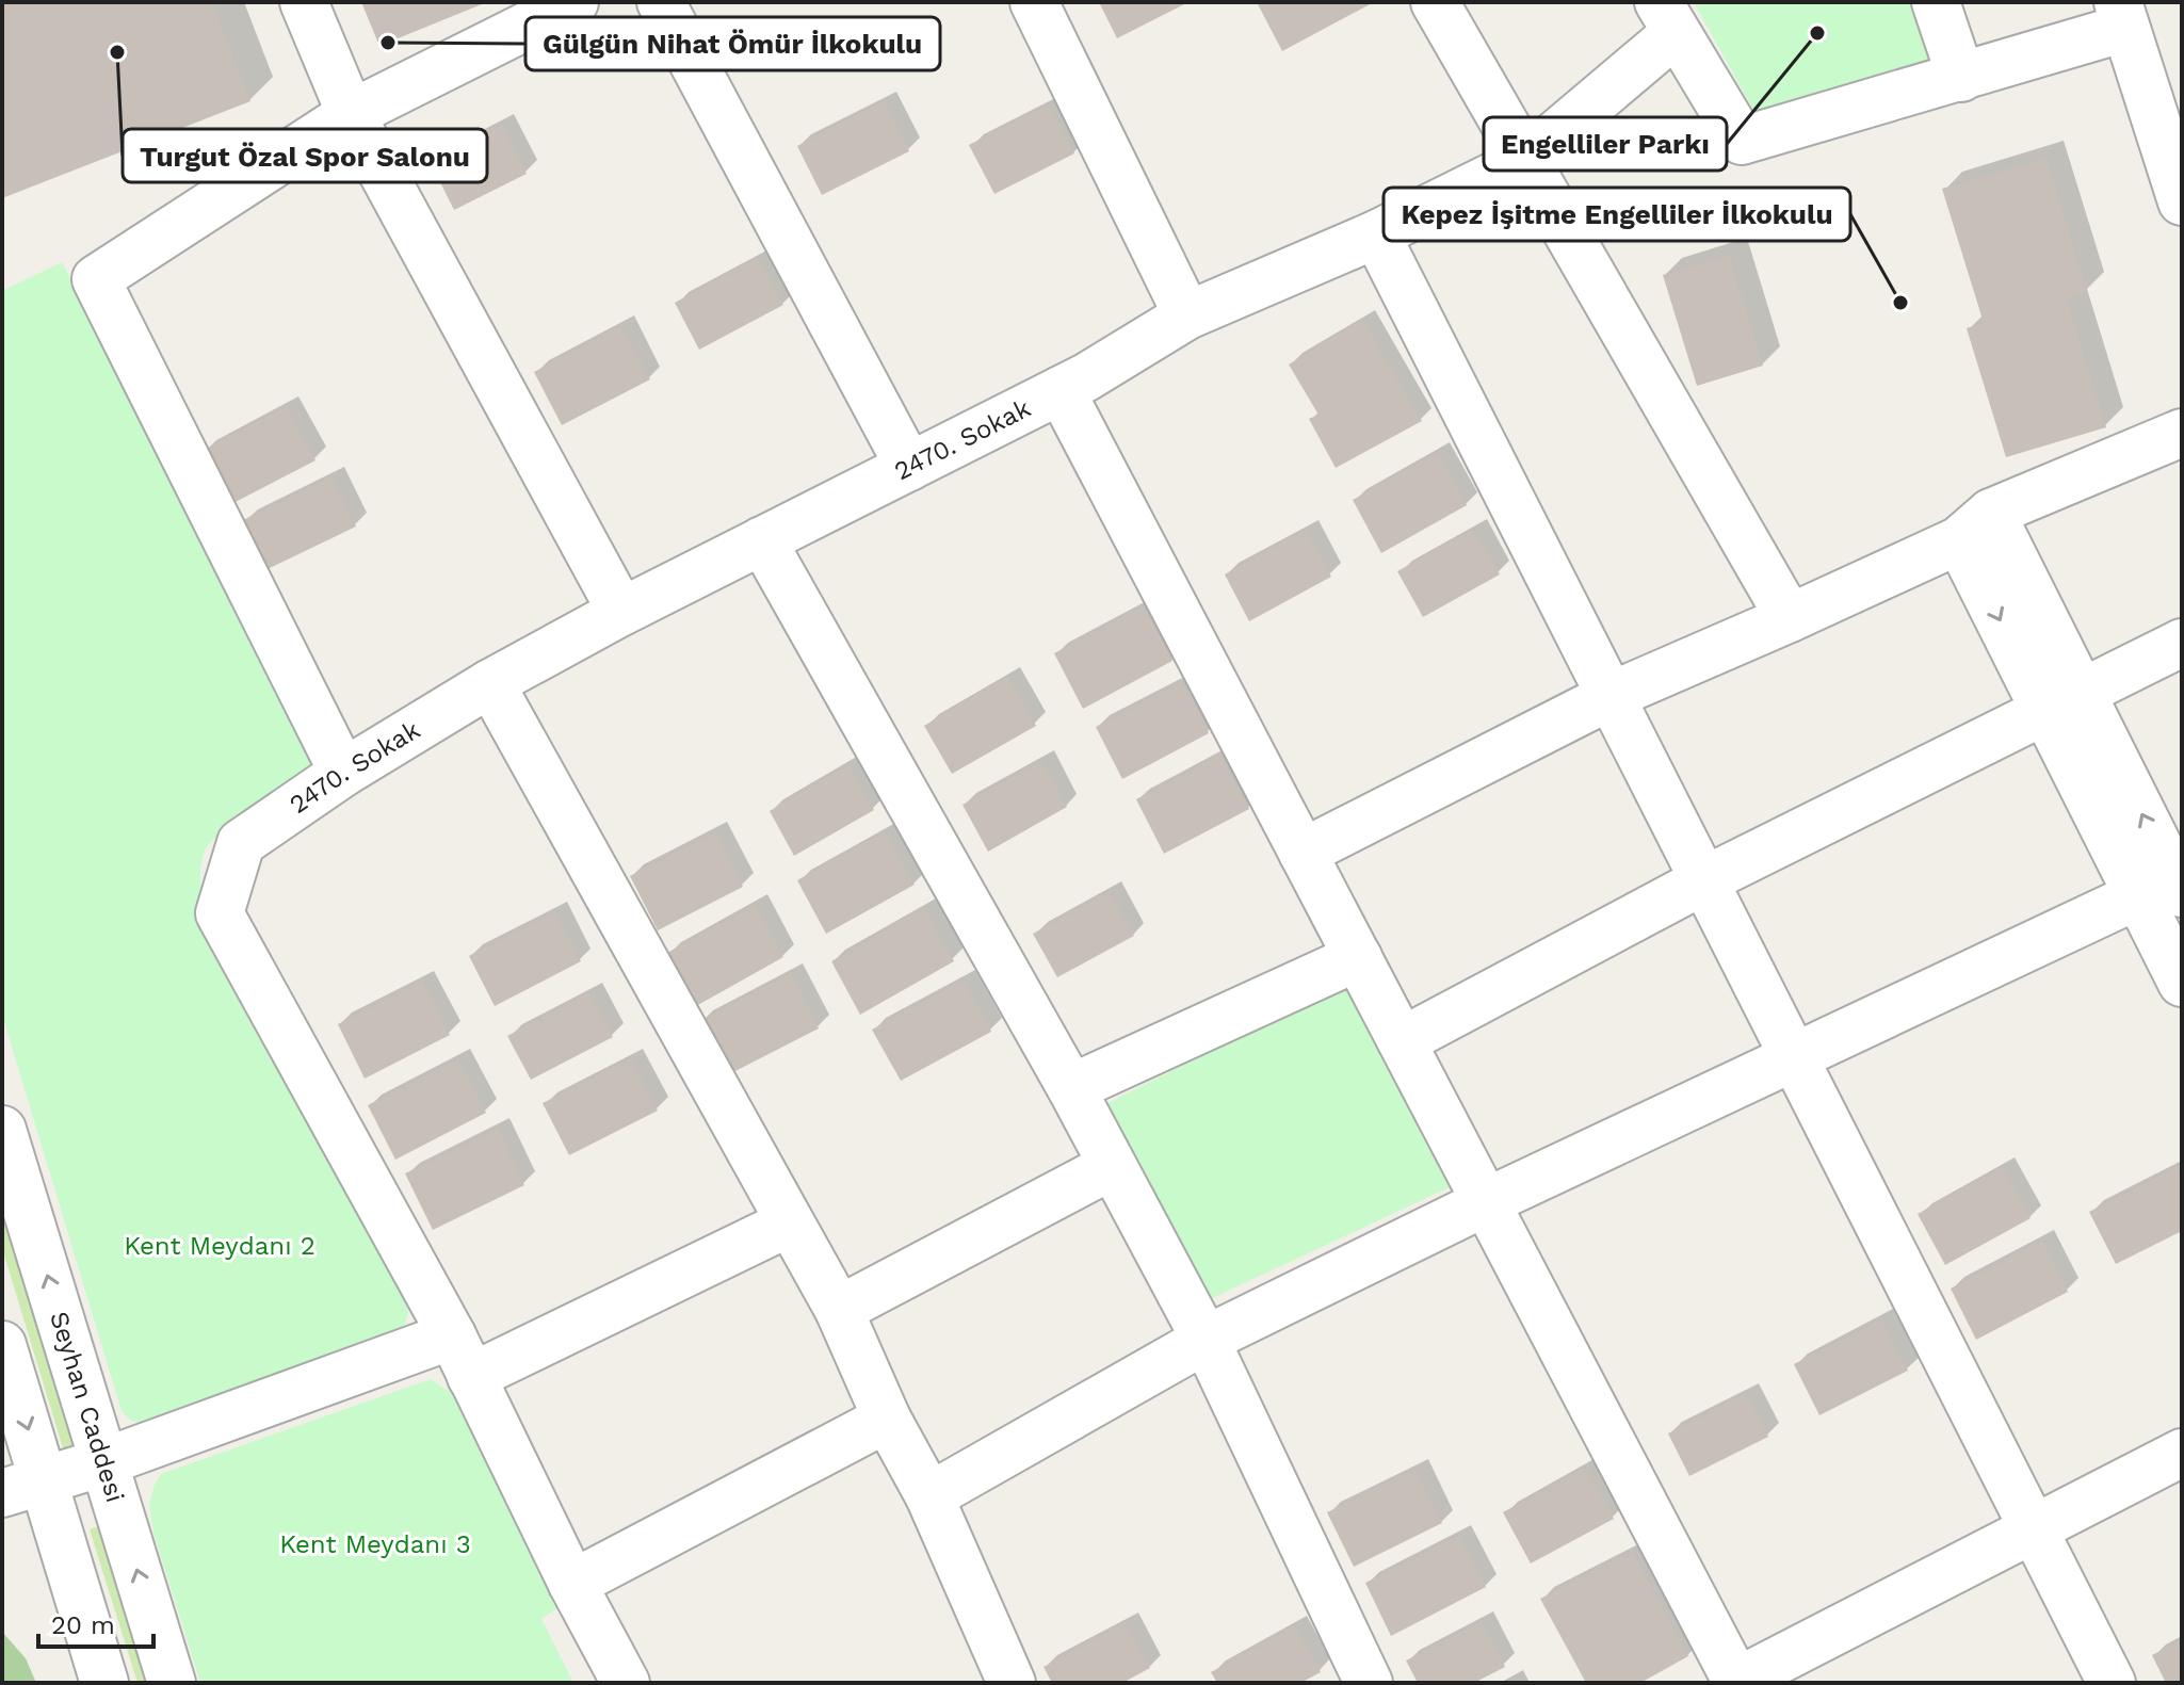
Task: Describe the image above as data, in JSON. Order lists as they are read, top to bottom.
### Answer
{
  "streets": {
    "street": ["2470. Sokak", "Seyhan Caddesi"]
  },
  "parks": ["Kent Meydanı 2", "Kent Meydanı 3"],
  "places": [
    "Engelliler Parkı",
    "Gülgün Nihat Ömür İlkokulu",
    "Turgut Özal Spor Salonu",
    "Kepez İşitme Engelliler İlkokulu"
  ],
  "scale_bar": "20 m"
}
